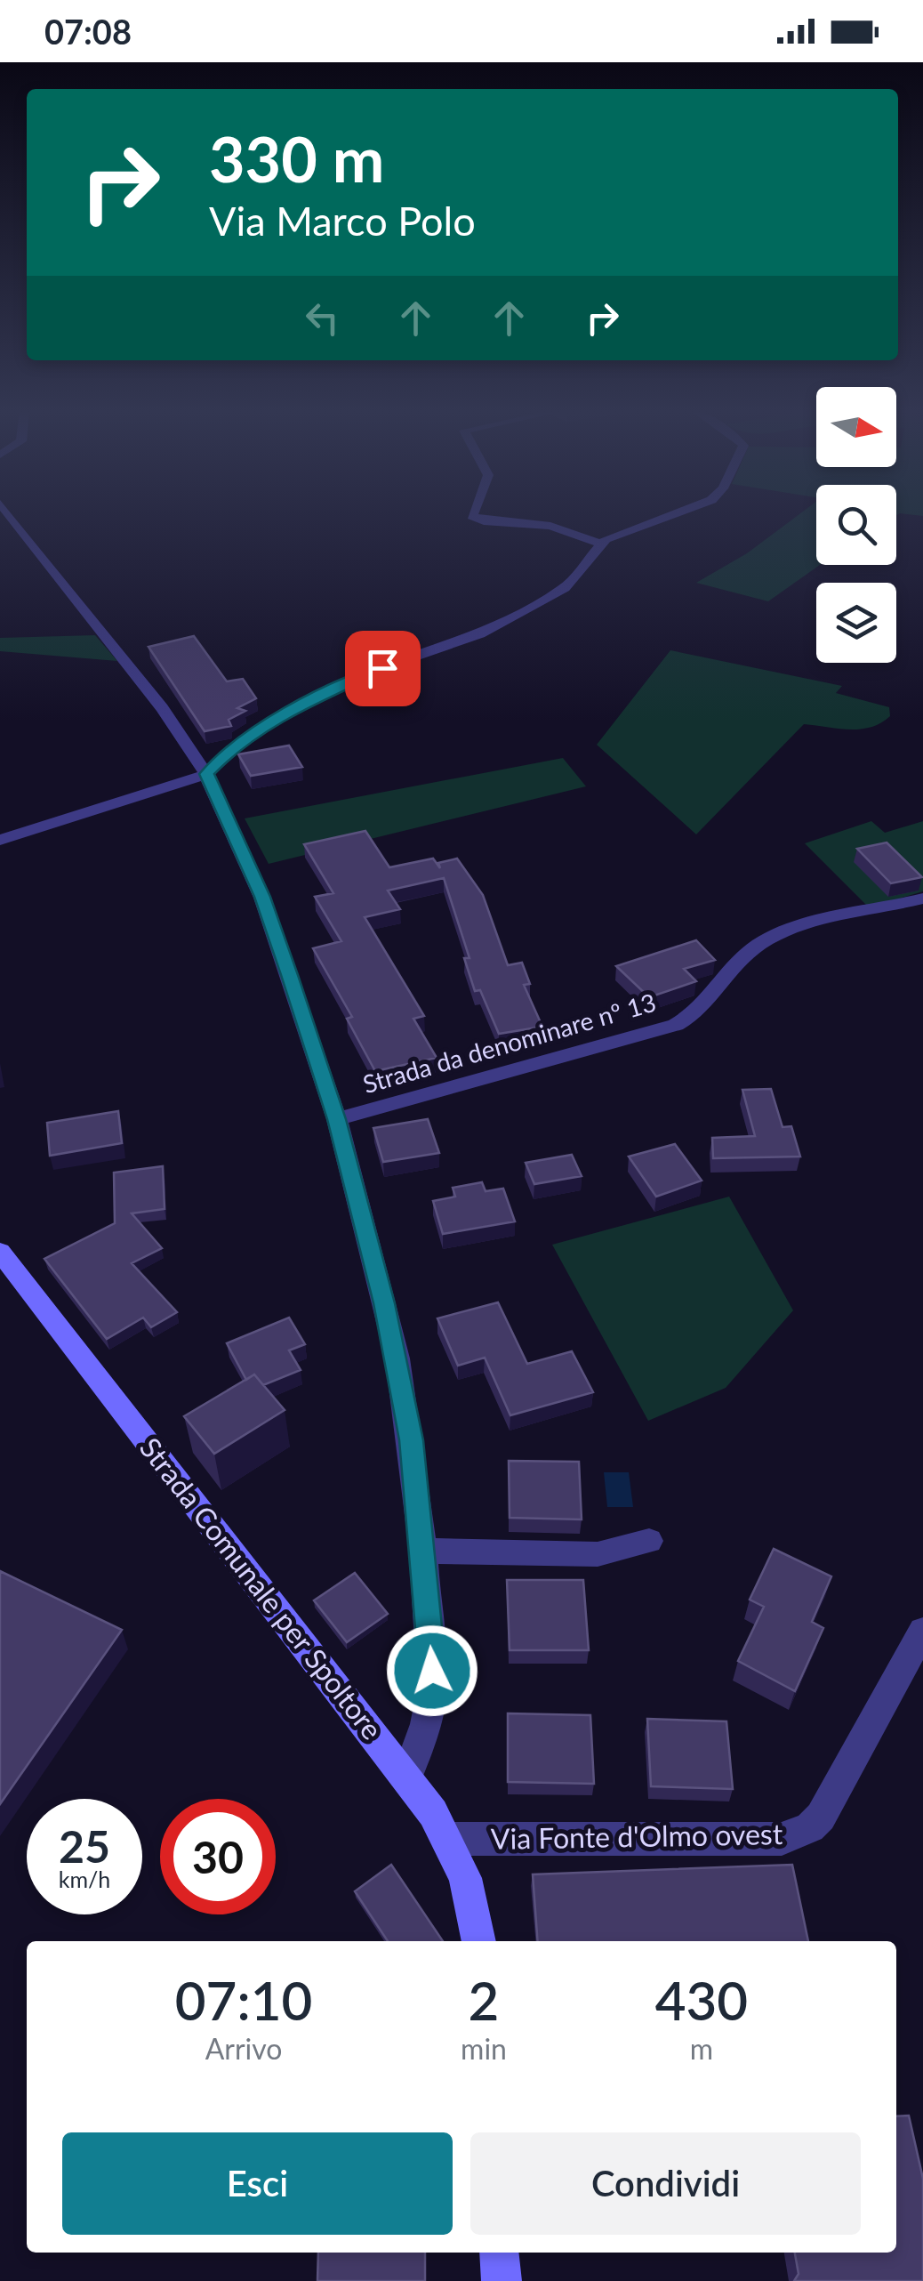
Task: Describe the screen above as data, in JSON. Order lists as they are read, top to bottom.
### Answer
{
  "streets": {
    "street": ["Strada da denominare nº 13", "Strada Comunale per Spoltore", "Via Fonte d'Olmo ovest"]
  },
  "crossings": [
    ["Strada Comunale per Spoltore", "Via Fonte d'Olmo ovest"]
  ],
  "north": "right",
  "page": {
    "status": "07:08",
    "turn": ["330 m", "Via Marco Polo"],
    "speed": "25 km/h",
    "limit": "30",
    "eta": [
      "07:10",
      "Arrivo",
      "2",
      "min",
      "430",
      "m"
    ],
    "buttons": ["Esci", "Condividi"]
  }
}
